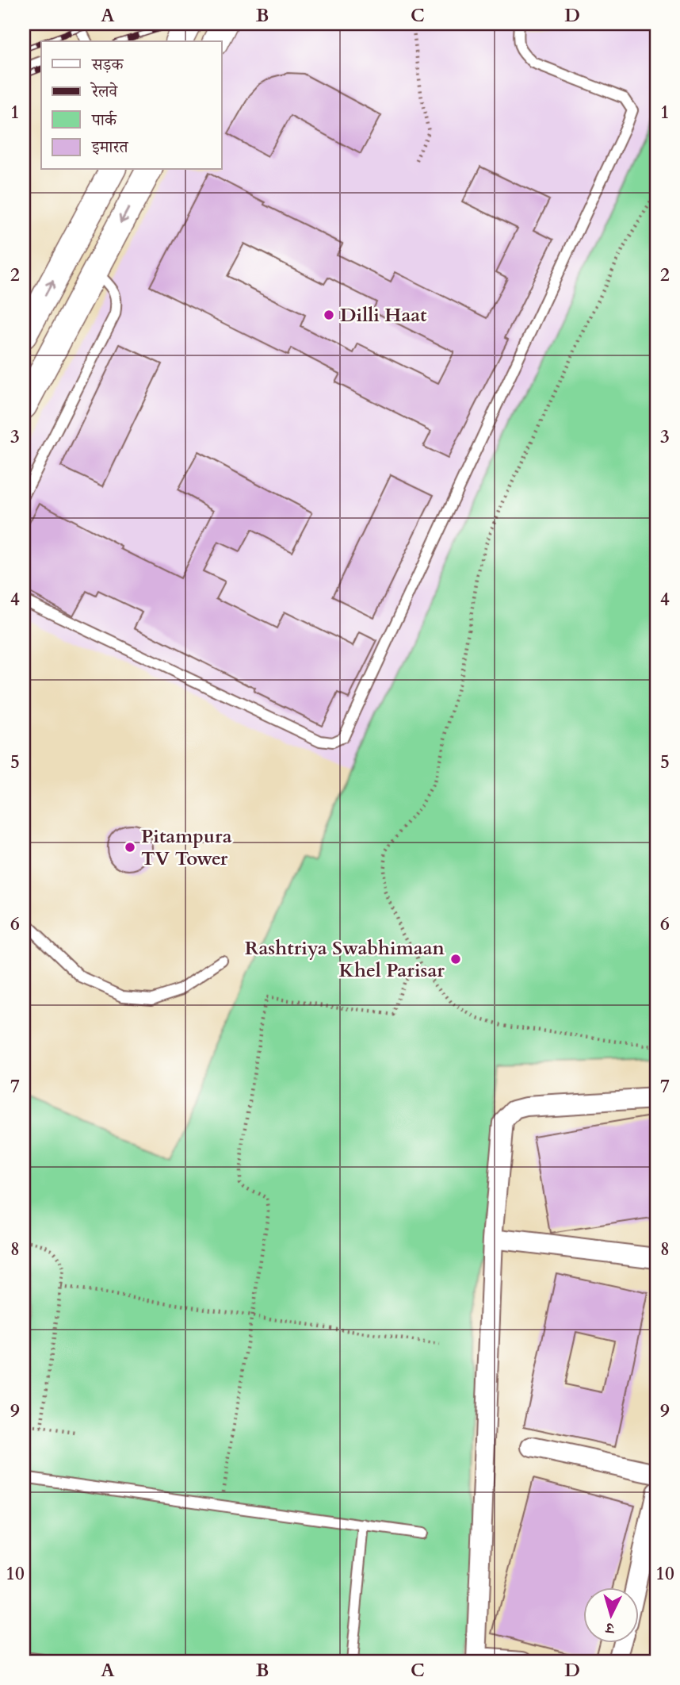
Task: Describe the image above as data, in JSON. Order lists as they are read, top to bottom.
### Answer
{
  "places": ["Dilli Haat", "Pitampura TV Tower", "Rashtriya Swabhimaan Khel Parisar"],
  "legend": [
    "सड़क",
    "रेलवे",
    "पार्क",
    "इमारत"
  ],
  "north": "bottom",
  "grid": {
    "columns": [
      "A",
      "B",
      "C",
      "D"
    ],
    "rows": [
      "1",
      "2",
      "3",
      "4",
      "5",
      "6",
      "7",
      "8",
      "9",
      "10"
    ]
  }
}
